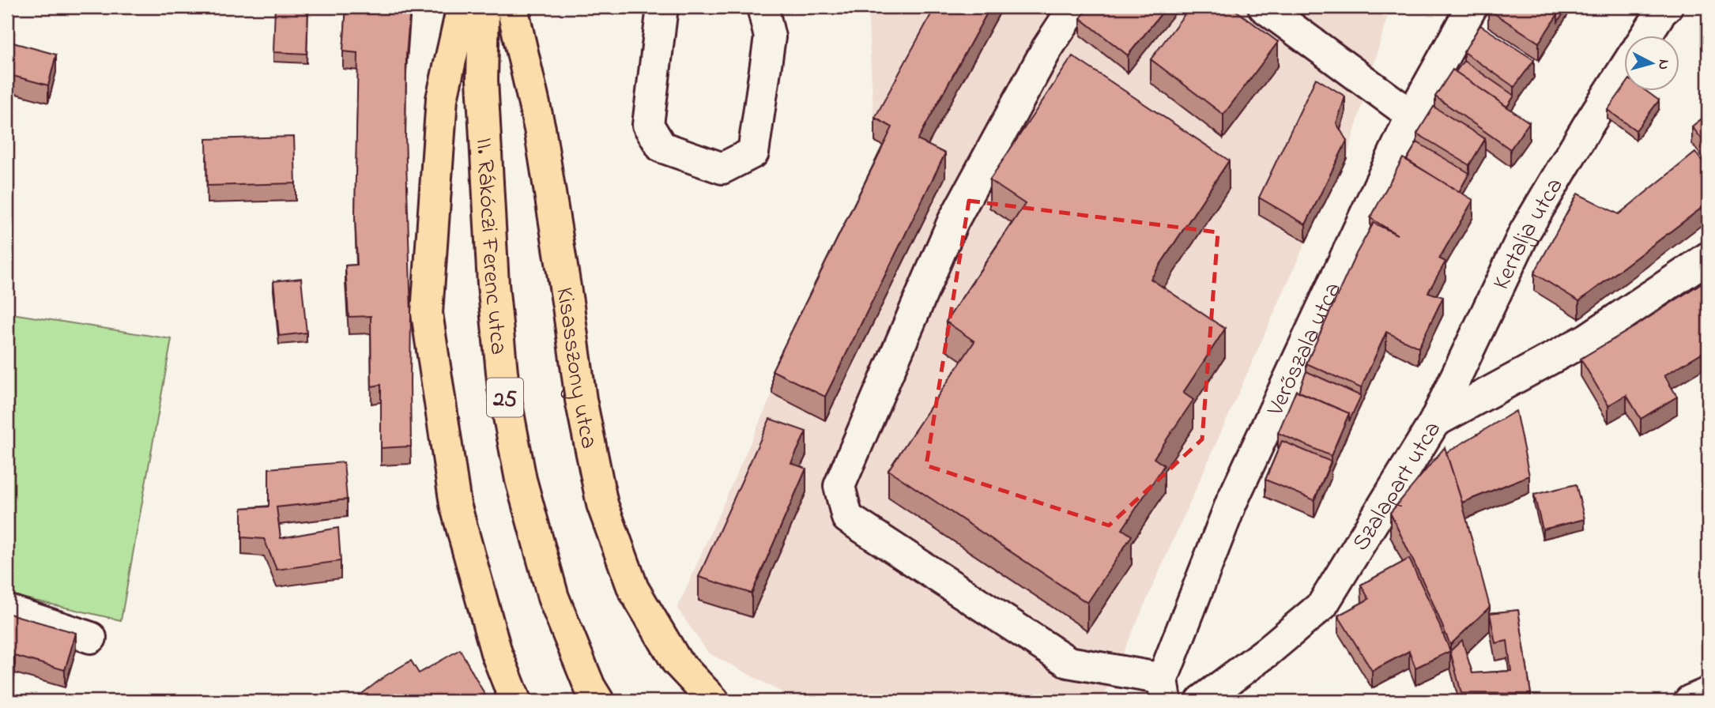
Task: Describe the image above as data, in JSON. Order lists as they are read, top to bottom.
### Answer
{
  "streets": {
    "main road": ["II. Rákóczi Ferenc utca", "Kisasszony utca", "25"],
    "street": ["Kertalja utca", "Verőszala utca", "Szalapart utca"]
  },
  "crossings": [
    ["Kertalja utca", "Szalapart utca"]
  ],
  "north": "right"
}
